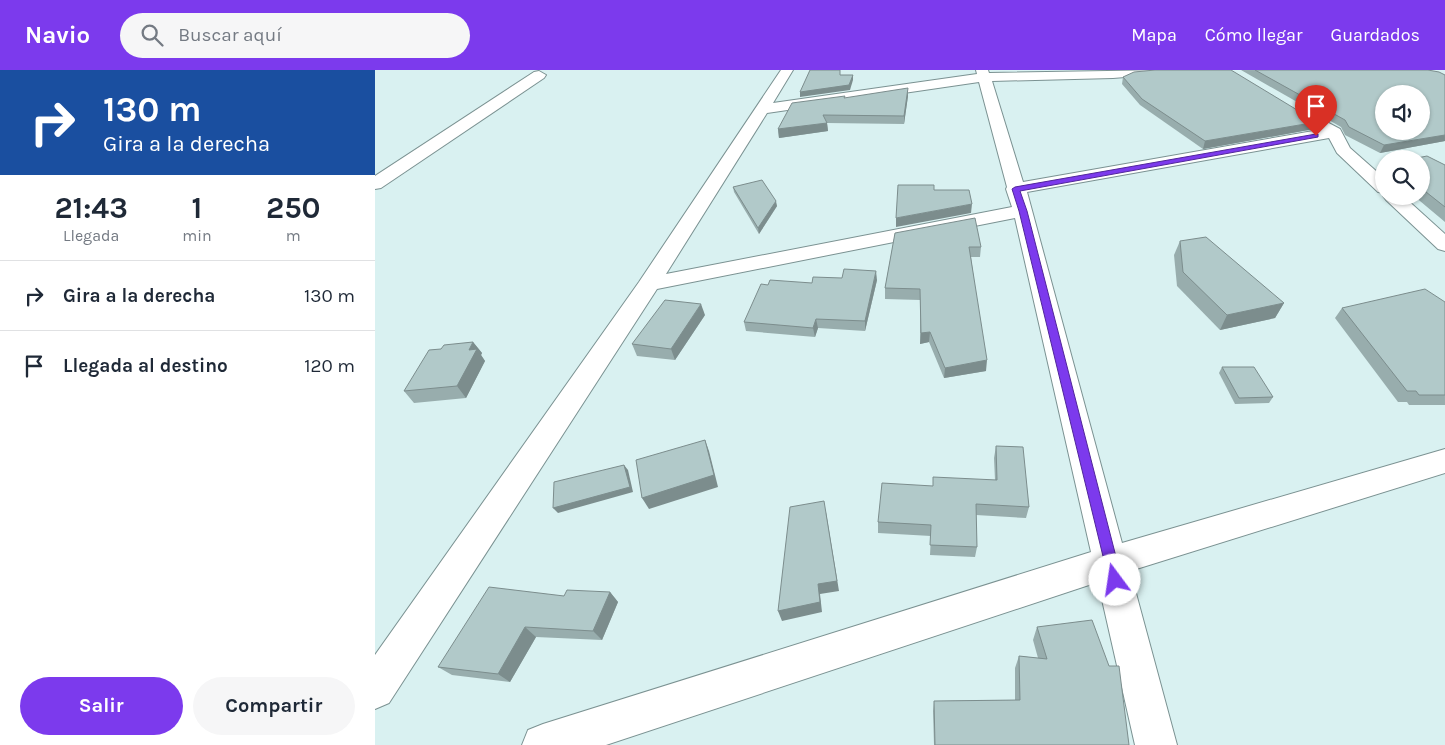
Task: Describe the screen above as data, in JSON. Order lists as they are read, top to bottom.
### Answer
{
  "page": {
    "header": "Navio",
    "search": "Buscar aquí",
    "nav": ["Mapa", "Cómo llegar", "Guardados"],
    "turn": ["130 m", "Gira a la derecha"],
    "eta": [
      "21:43",
      "Llegada",
      "1",
      "min",
      "250",
      "m"
    ],
    "list": [
      {
        "name": "Gira a la derecha",
        "value": "130 m"
      },
      {
        "name": "Llegada al destino",
        "value": "120 m"
      }
    ],
    "buttons": ["Salir", "Compartir"]
  }
}
